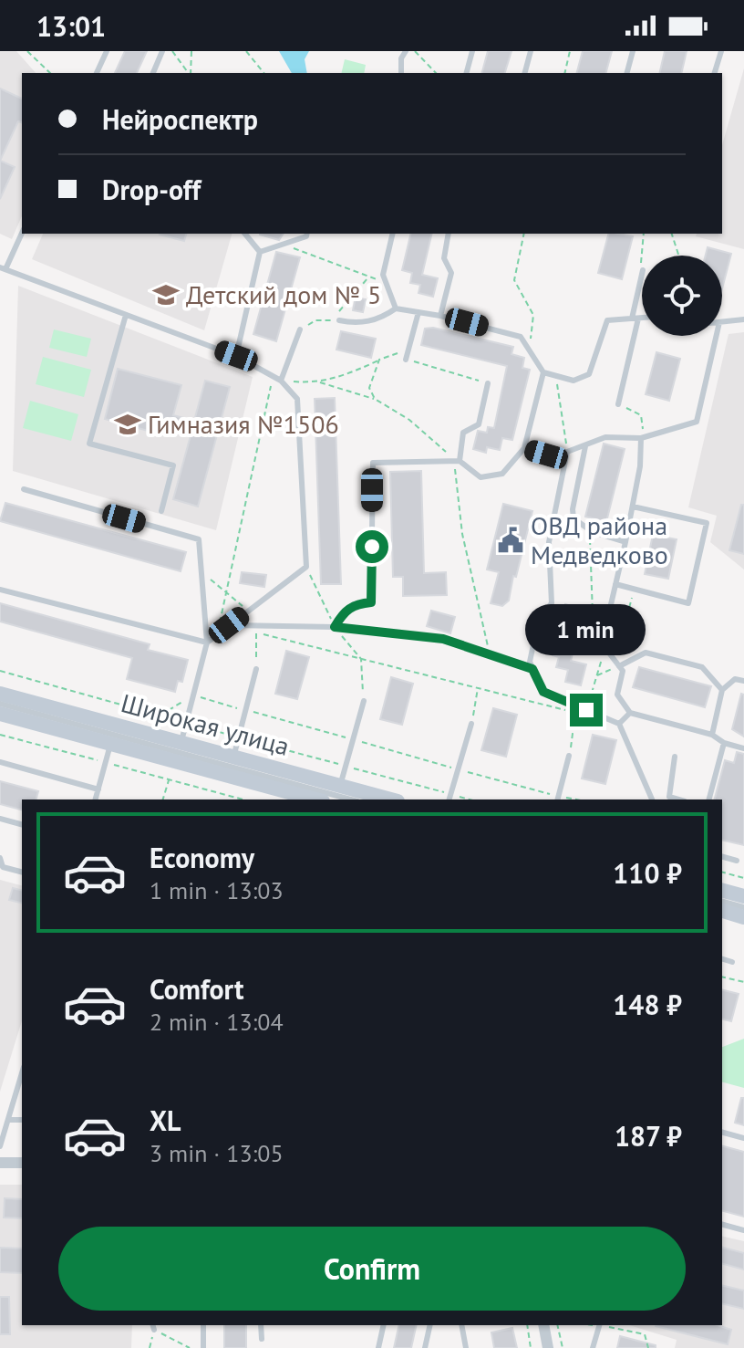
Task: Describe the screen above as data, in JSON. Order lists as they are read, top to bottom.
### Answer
{
  "streets": {
    "main road": ["Широкая улица"]
  },
  "places": {
    "school or university": ["Детский дом № 5", "Гимназия №1506"],
    "public building": ["ОВД района Медведково"]
  },
  "page": {
    "status": "13:01",
    "banner": ["Нейроcпектр", "Drop-off"],
    "bubble": "1 min",
    "list": [
      {
        "name": "Economy",
        "note": "1 min · 13:03",
        "value": "110 ₽"
      },
      {
        "name": "Comfort",
        "note": "2 min · 13:04",
        "value": "148 ₽"
      },
      {
        "name": "XL",
        "note": "3 min · 13:05",
        "value": "187 ₽"
      }
    ],
    "buttons": "Confirm"
  }
}
